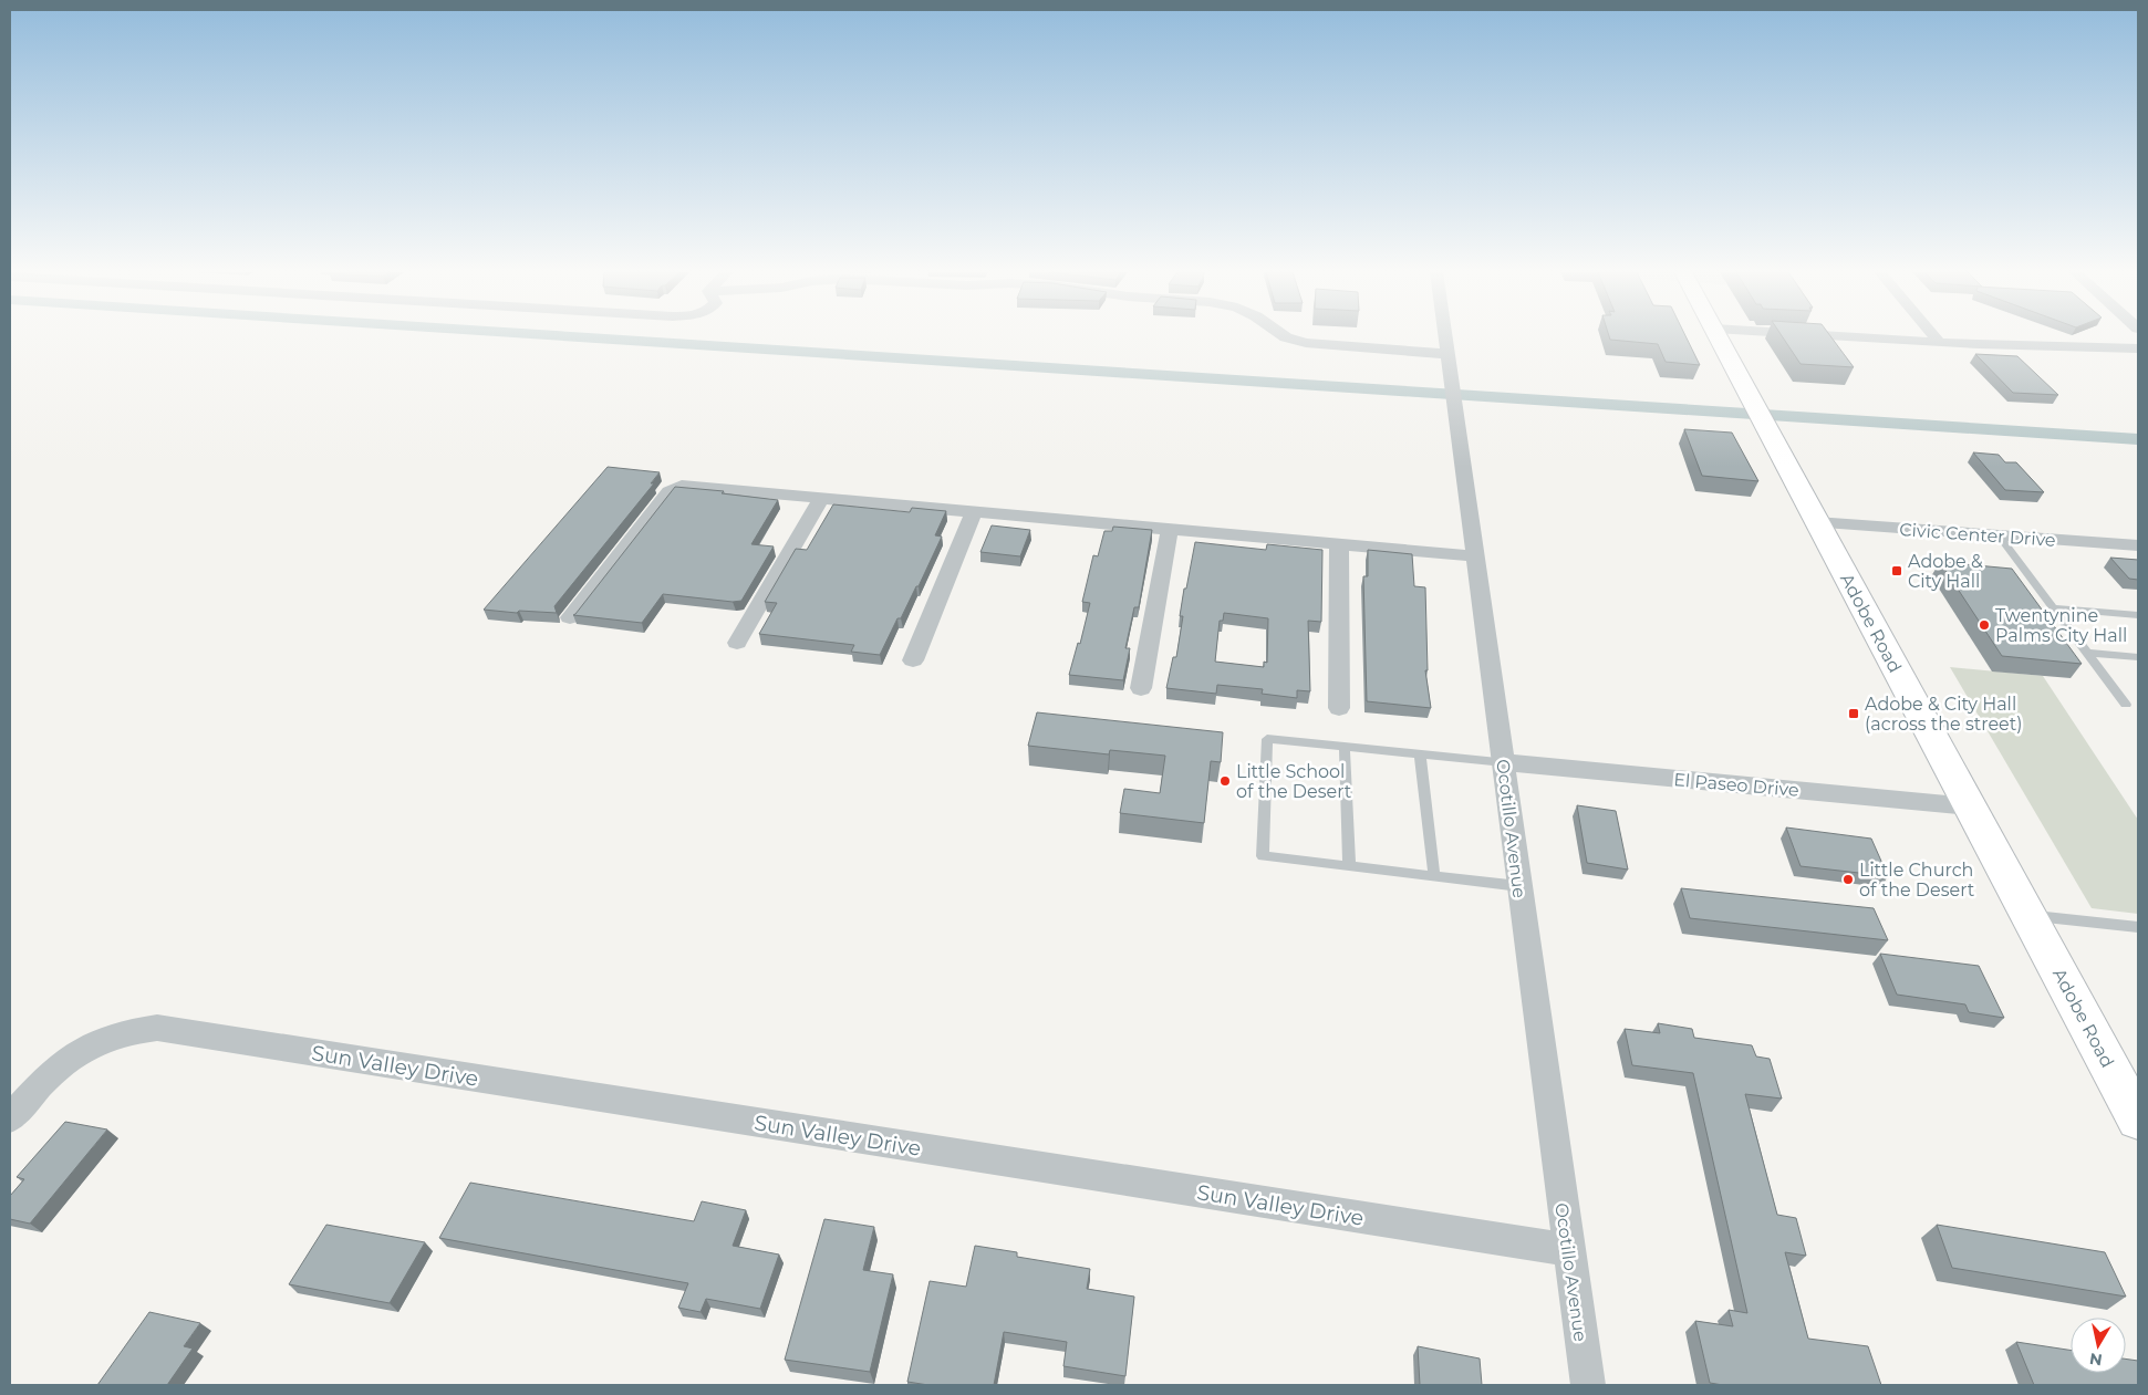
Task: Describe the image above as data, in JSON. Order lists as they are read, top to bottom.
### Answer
{
  "streets": {
    "main road": ["Adobe Road"],
    "street": [
      "Civic Center Drive",
      "El Paseo Drive",
      "Ocotillo Avenue",
      "Sun Valley Drive"
    ]
  },
  "crossings": [
    ["Civic Center Drive", "Adobe Road"],
    ["Adobe Road", "El Paseo Drive"],
    ["El Paseo Drive", "Ocotillo Avenue"],
    ["Ocotillo Avenue", "Sun Valley Drive"]
  ],
  "places": {
    "transit": ["Adobe & City Hall", "Adobe & City Hall (across the street)"],
    "other": ["Twentynine Palms City Hall", "Little School of the Desert", "Little Church of the Desert"]
  },
  "north": "bottom"
}
